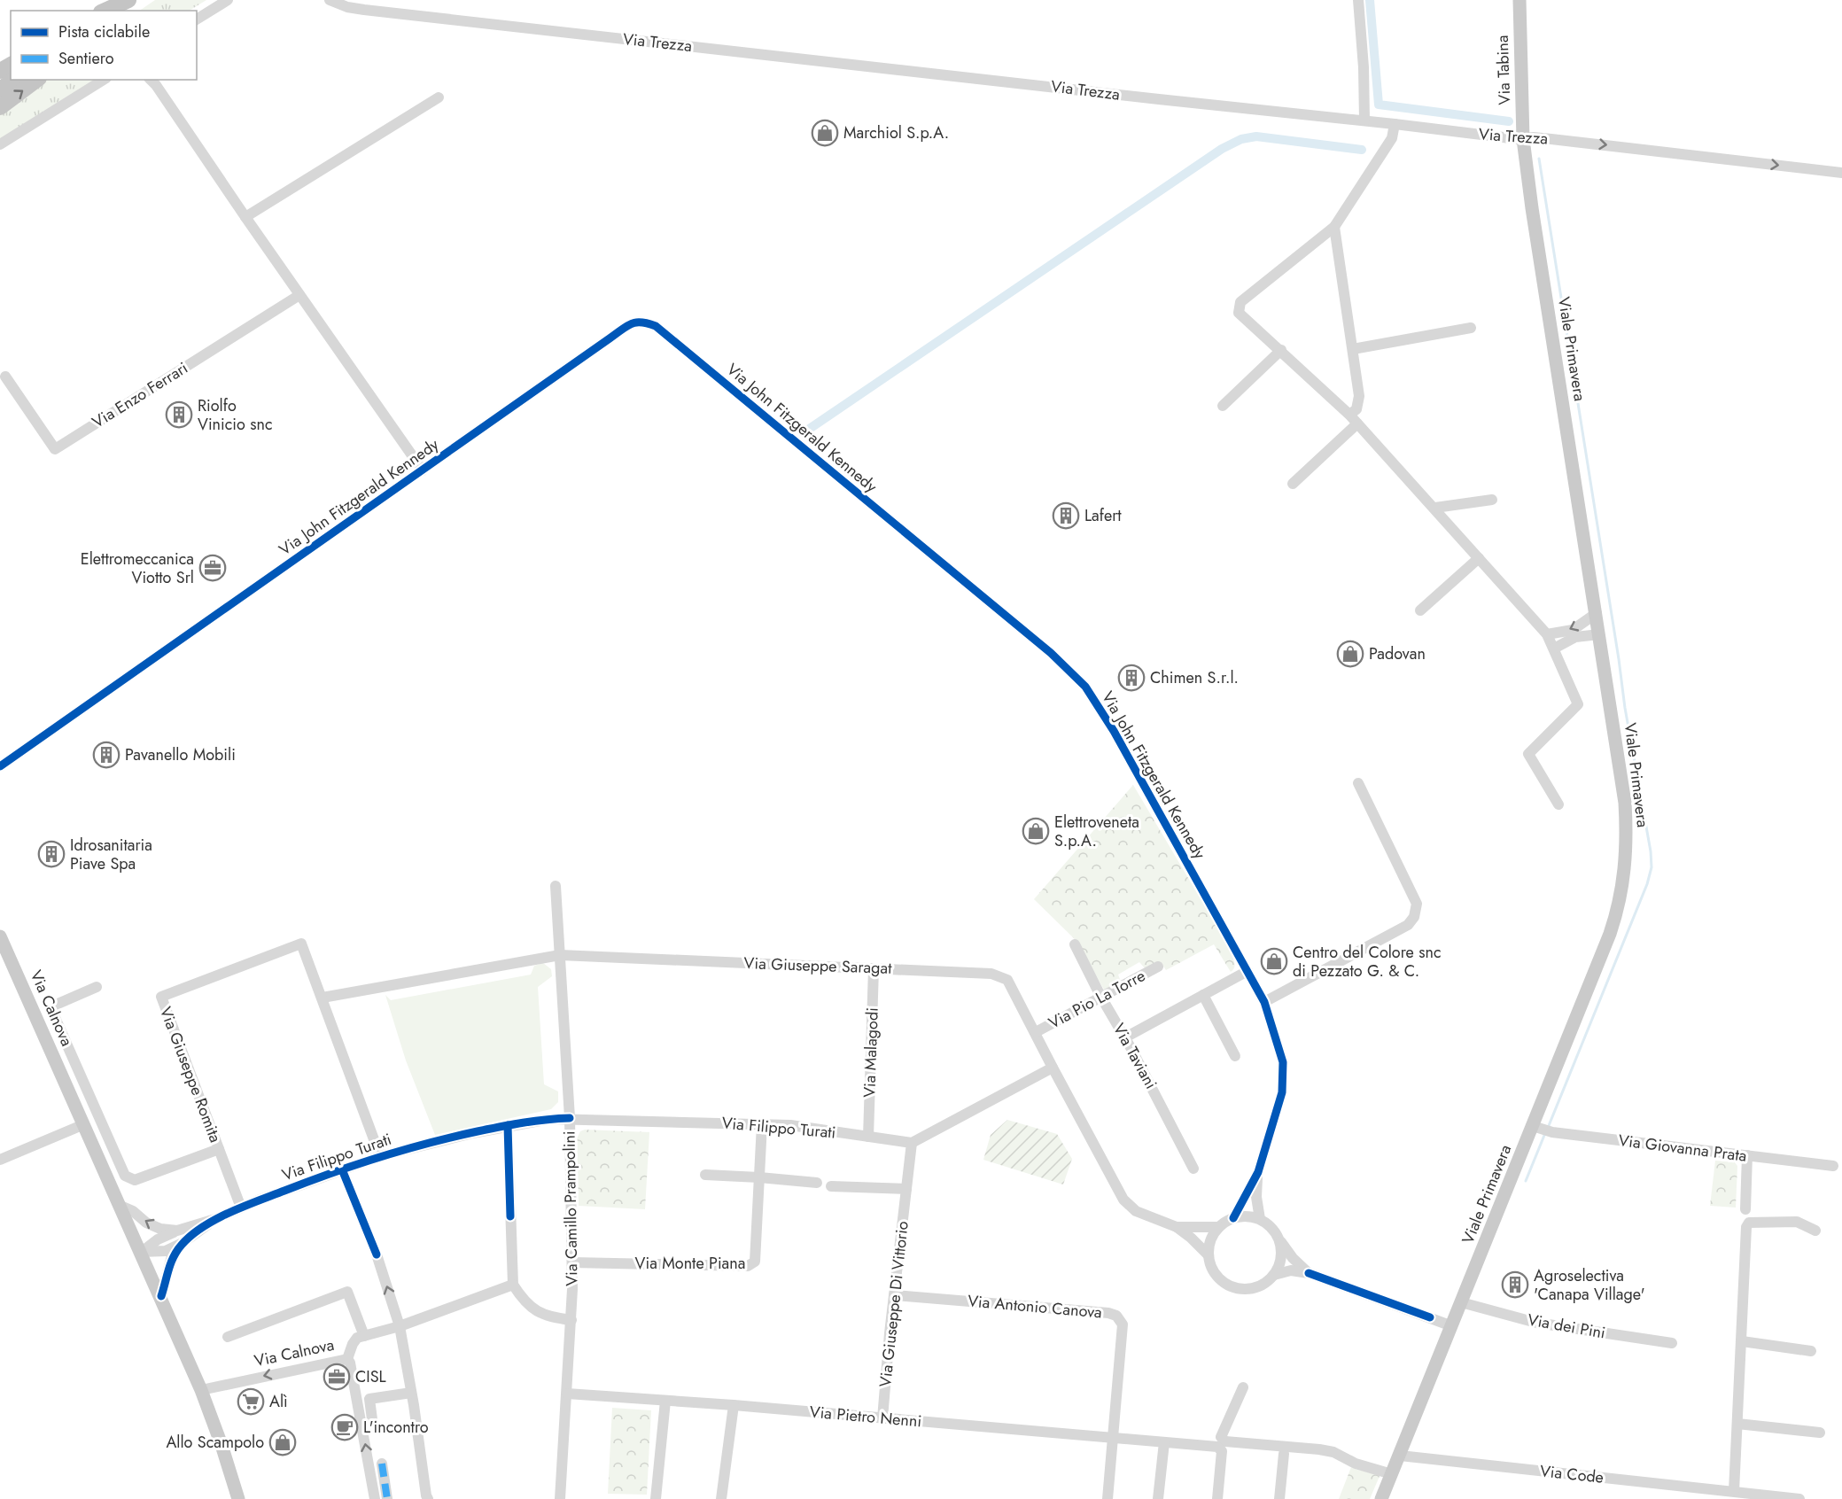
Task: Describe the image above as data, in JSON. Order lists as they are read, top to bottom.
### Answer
{
  "streets": {
    "main road": ["Via Tabina", "Viale Primavera", "Via Calnova"],
    "street": [
      "Via Trezza",
      "Via Enzo Ferrari",
      "Via John Fitzgerald Kennedy",
      "Via Giuseppe Saragat",
      "Via Pio La Torre",
      "Via Malagodi",
      "Via Taviani",
      "Via Giuseppe Romita",
      "Via Filippo Turati",
      "Via Giovanna Prata",
      "Via Camillo Prampolini",
      "Via Monte Piana",
      "Via Giuseppe Di Vittorio",
      "Via Antonio Canova",
      "Via dei Pini",
      "Via Pietro Nenni",
      "Via Code"
    ]
  },
  "crossings": [
    ["Via Trezza", "Via Tabina"],
    ["Via Trezza", "Viale Primavera"],
    ["Via Tabina", "Viale Primavera"],
    ["Viale Primavera", "Via Giovanna Prata"],
    ["Viale Primavera", "Via dei Pini"],
    ["Viale Primavera", "Via Code"],
    ["Via John Fitzgerald Kennedy", "Via Giuseppe Saragat"],
    ["Via Giuseppe Saragat", "Via Pio La Torre"],
    ["Via Giuseppe Saragat", "Via Malagodi"],
    ["Via Giuseppe Saragat", "Via Giuseppe Romita"],
    ["Via Giuseppe Saragat", "Via Camillo Prampolini"],
    ["Via Pio La Torre", "Via Taviani"],
    ["Via Calnova", "Via Filippo Turati"],
    ["Via Malagodi", "Via Filippo Turati"],
    ["Via Giuseppe Romita", "Via Filippo Turati"],
    ["Via Filippo Turati", "Via Camillo Prampolini"],
    ["Via Filippo Turati", "Via Monte Piana"],
    ["Via Filippo Turati", "Via Giuseppe Di Vittorio"],
    ["Via Camillo Prampolini", "Via Monte Piana"],
    ["Via Camillo Prampolini", "Via Pietro Nenni"],
    ["Via Giuseppe Di Vittorio", "Via Antonio Canova"],
    ["Via Giuseppe Di Vittorio", "Via Pietro Nenni"],
    ["Via Antonio Canova", "Via Pietro Nenni"]
  ],
  "places": {
    "shop": [
      "Marchiol S.p.A.",
      "Padovan",
      "Elettroveneta S.p.A.",
      "Centro del Colore snc di Pezzato G. & C.",
      "Allo Scampolo"
    ],
    "building": [
      "Riolfo Vinicio snc",
      "Lafert",
      "Chimen S.r.l.",
      "Pavanello Mobili",
      "Idrosanitaria Piave Spa",
      "Agroselectiva 'Canapa Village'"
    ],
    "office": ["Elettromeccanica Viotto Srl", "CISL"],
    "supermarket": ["Alì"],
    "cafe": ["L'incontro"]
  },
  "legend": ["Pista ciclabile", "Sentiero"]
}
